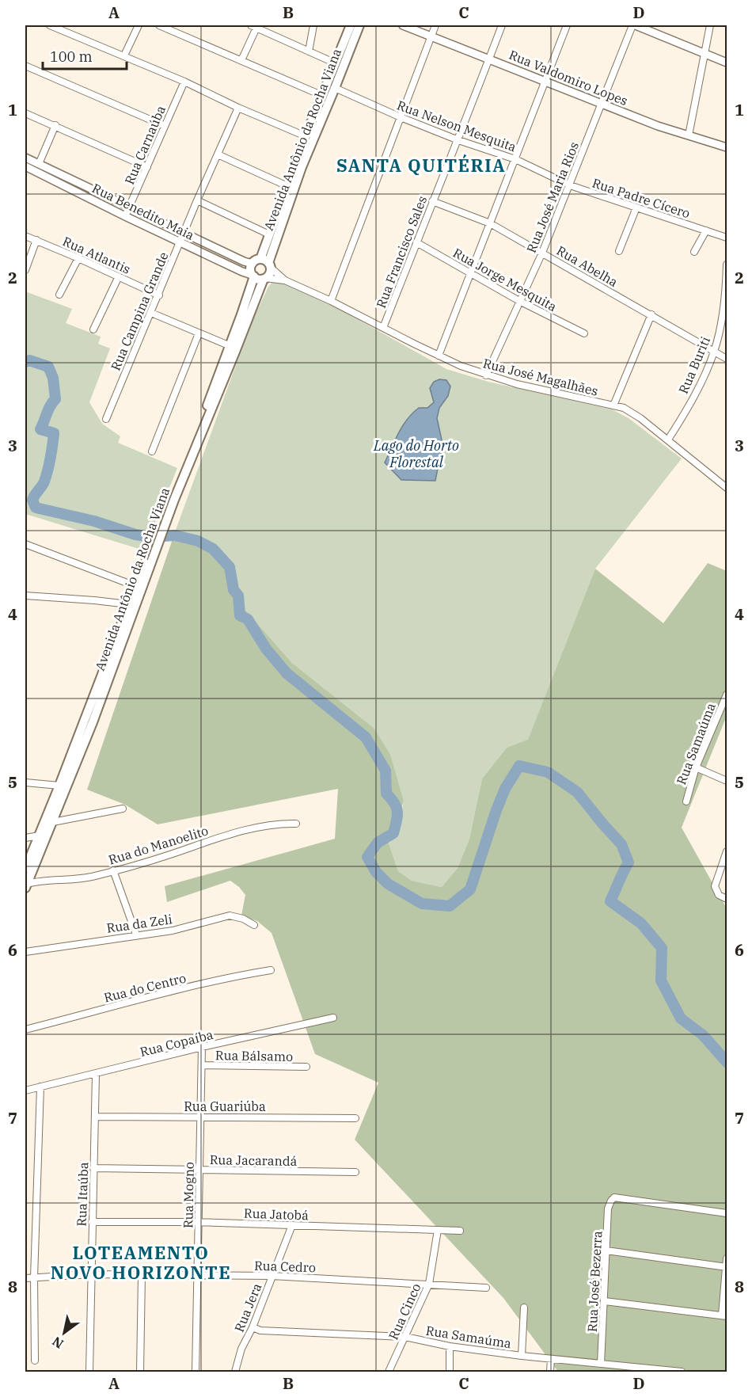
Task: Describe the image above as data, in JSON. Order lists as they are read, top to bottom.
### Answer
{
  "streets": {
    "main road": ["Avenida Antônio da Rocha Viana"],
    "street": [
      "Rua Valdomiro Lopes",
      "Rua Nelson Mesquita",
      "Rua Carnaúba",
      "Rua José Maria Rios",
      "Rua Padre Cícero",
      "Rua Benedito Maia",
      "Rua Francisco Sales",
      "Rua Atlantis",
      "Rua Abelha",
      "Rua Jorge Mesquita",
      "Rua Campina Grande",
      "Rua Buriti",
      "Rua José Magalhães",
      "Rua Samaúma",
      "Rua do Manoelito",
      "Rua da Zeli",
      "Rua do Centro",
      "Rua Copaíba",
      "Rua Bálsamo",
      "Rua Guariúba",
      "Rua Jacarandá",
      "Rua Itaúba",
      "Rua Mogno",
      "Rua Jatobá",
      "Rua Cedro",
      "Rua José Bezerra",
      "Rua Jera",
      "Rua Cinco"
    ]
  },
  "crossings": [
    ["Rua Valdomiro Lopes", "Rua José Maria Rios"],
    ["Rua Valdomiro Lopes", "Rua Francisco Sales"],
    ["Rua Nelson Mesquita", "Avenida Antônio da Rocha Viana"],
    ["Rua Nelson Mesquita", "Rua José Maria Rios"],
    ["Rua Nelson Mesquita", "Rua Padre Cícero"],
    ["Rua Nelson Mesquita", "Rua Francisco Sales"],
    ["Avenida Antônio da Rocha Viana", "Rua Benedito Maia"],
    ["Avenida Antônio da Rocha Viana", "Rua José Magalhães"],
    ["Avenida Antônio da Rocha Viana", "Rua do Manoelito"],
    ["Rua Carnaúba", "Rua Benedito Maia"],
    ["Rua José Maria Rios", "Rua Padre Cícero"],
    ["Rua José Maria Rios", "Rua Abelha"],
    ["Rua José Maria Rios", "Rua Jorge Mesquita"],
    ["Rua José Maria Rios", "Rua José Magalhães"],
    ["Rua Benedito Maia", "Rua Campina Grande"],
    ["Rua Benedito Maia", "Rua José Magalhães"],
    ["Rua Francisco Sales", "Rua Abelha"],
    ["Rua Francisco Sales", "Rua Jorge Mesquita"],
    ["Rua Francisco Sales", "Rua José Magalhães"],
    ["Rua Atlantis", "Rua Campina Grande"],
    ["Rua Abelha", "Rua Buriti"],
    ["Rua Buriti", "Rua José Magalhães"],
    ["Rua Samaúma", "Rua José Bezerra"],
    ["Rua Samaúma", "Rua Jera"],
    ["Rua Samaúma", "Rua Cinco"],
    ["Rua Copaíba", "Rua Itaúba"],
    ["Rua Copaíba", "Rua Mogno"],
    ["Rua Bálsamo", "Rua Mogno"],
    ["Rua Guariúba", "Rua Itaúba"],
    ["Rua Guariúba", "Rua Mogno"],
    ["Rua Jacarandá", "Rua Itaúba"],
    ["Rua Jacarandá", "Rua Mogno"],
    ["Rua Itaúba", "Rua Jatobá"],
    ["Rua Itaúba", "Rua Cedro"],
    ["Rua Mogno", "Rua Jatobá"],
    ["Rua Mogno", "Rua Cedro"],
    ["Rua Jatobá", "Rua Jera"],
    ["Rua Jatobá", "Rua Cinco"],
    ["Rua Cedro", "Rua Jera"],
    ["Rua Cedro", "Rua Cinco"]
  ],
  "districts": ["SANTA QUITÉRIA", "LOTEAMENTO NOVO HORIZONTE"],
  "water": ["Lago do Horto Florestal"],
  "scale_bar": "100 m",
  "north": "bottom left",
  "grid": {
    "columns": [
      "A",
      "B",
      "C",
      "D"
    ],
    "rows": [
      "1",
      "2",
      "3",
      "4",
      "5",
      "6",
      "7",
      "8"
    ]
  }
}
